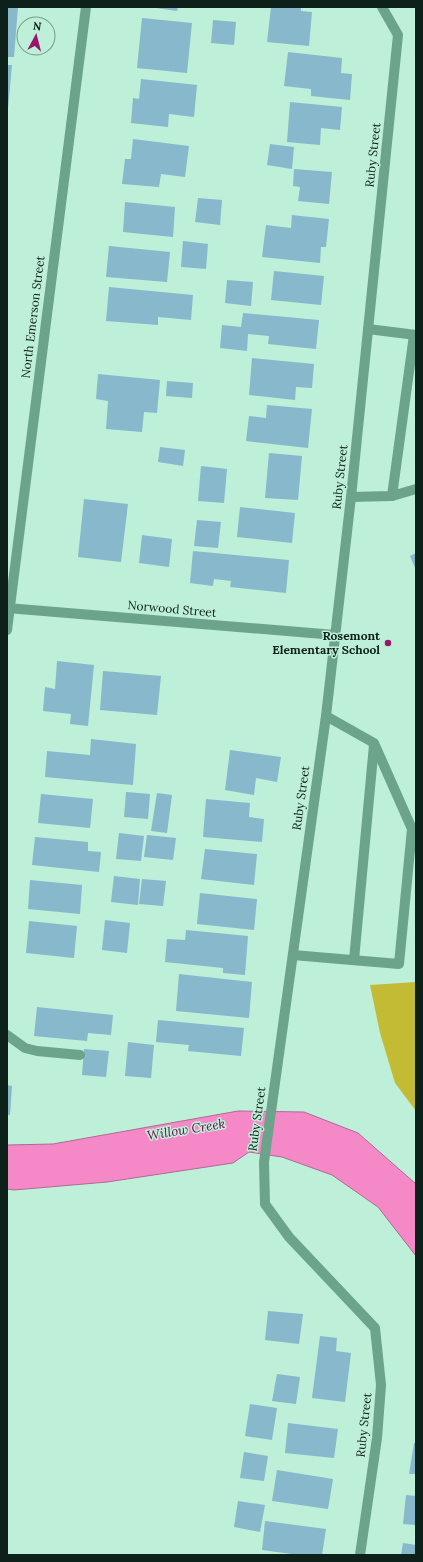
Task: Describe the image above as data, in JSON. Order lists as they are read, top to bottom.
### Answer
{
  "streets": {
    "street": ["Ruby Street", "North Emerson Street", "Norwood Street"]
  },
  "crossings": [
    ["Ruby Street", "Norwood Street"],
    ["North Emerson Street", "Norwood Street"]
  ],
  "water": ["Willow Creek"],
  "places": ["Rosemont Elementary School"],
  "north": "top"
}
